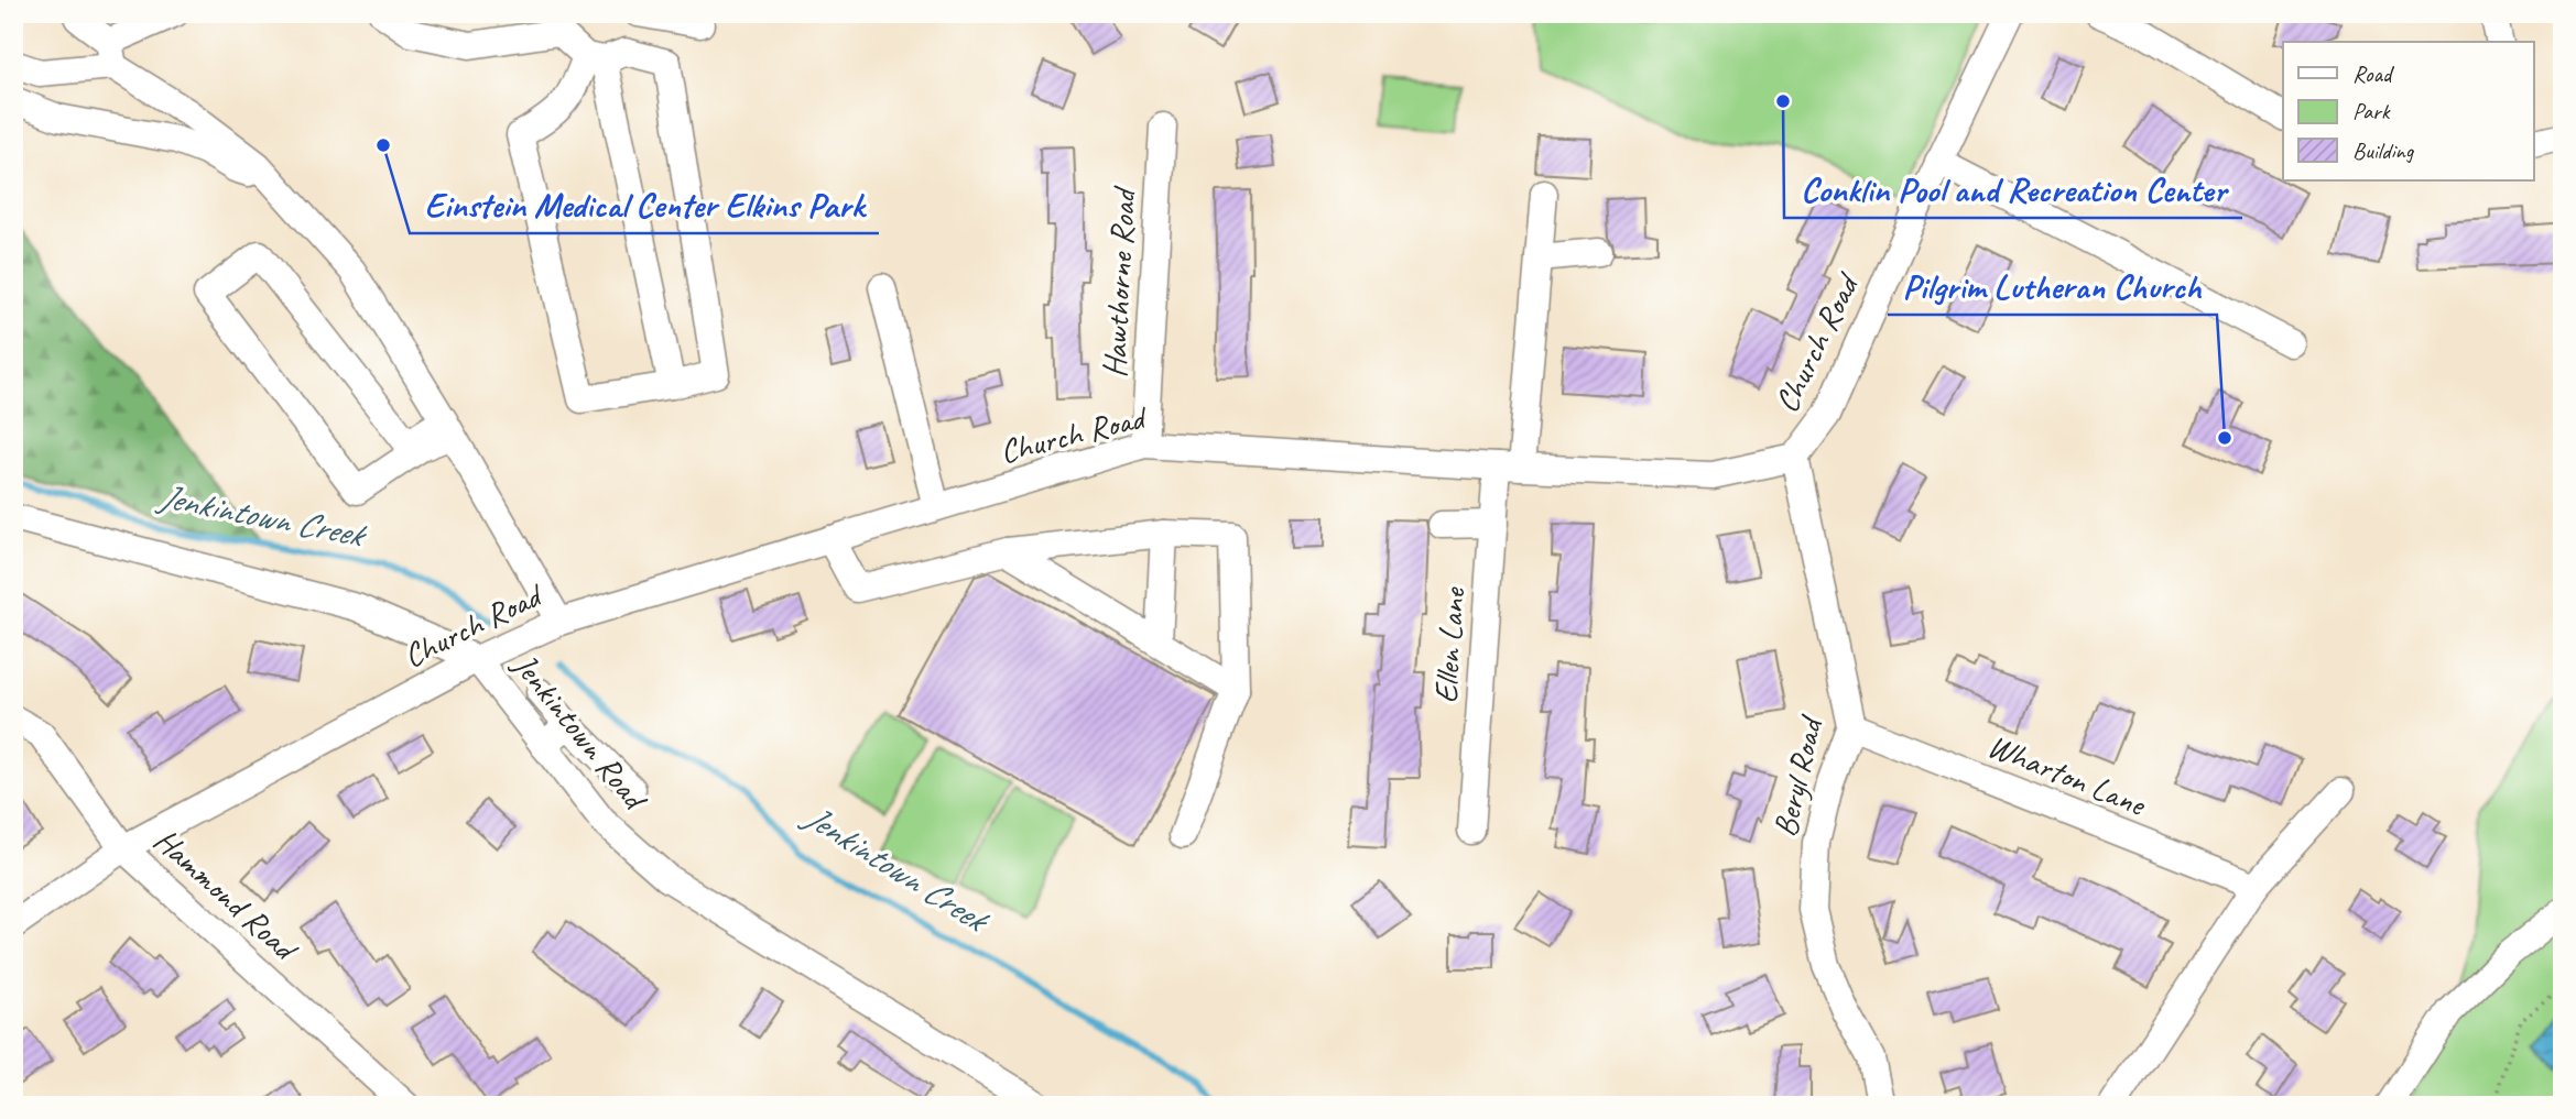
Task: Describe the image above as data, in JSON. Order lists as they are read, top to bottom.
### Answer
{
  "streets": {
    "street": [
      "Hawthorne Road",
      "Church Road",
      "Ellen Lane",
      "Jenkintown Road",
      "Wharton Lane",
      "Beryl Road",
      "Hammond Road"
    ]
  },
  "crossings": [
    ["Hawthorne Road", "Church Road"],
    ["Church Road", "Ellen Lane"],
    ["Church Road", "Jenkintown Road"],
    ["Church Road", "Beryl Road"],
    ["Church Road", "Hammond Road"],
    ["Wharton Lane", "Beryl Road"]
  ],
  "water": ["Jenkintown Creek"],
  "places": ["Conklin Pool and Recreation Center", "Einstein Medical Center Elkins Park", "Pilgrim Lutheran Church"],
  "legend": ["Road", "Park", "Building"]
}
